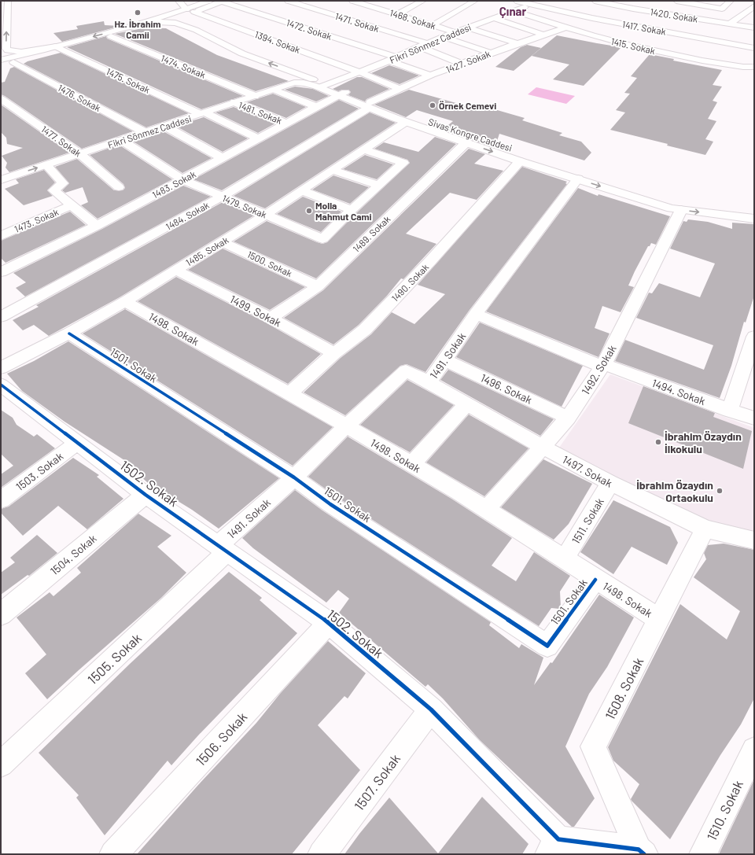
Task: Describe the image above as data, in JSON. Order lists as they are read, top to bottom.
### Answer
{
  "streets": {
    "street": [
      "1420. Sokak",
      "1468. Sokak",
      "1471. Sokak",
      "1417. Sokak",
      "1472. Sokak",
      "1394. Sokak",
      "Fikri Sönmez Caddesi",
      "1415. Sokak",
      "1427. Sokak",
      "1474. Sokak",
      "1475. Sokak",
      "1476. Sokak",
      "1481. Sokak",
      "Sivas Kongre Caddesi",
      "1477. Sokak",
      "1483. Sokak",
      "1479. Sokak",
      "1484. Sokak",
      "1473. Sokak",
      "1489. Sokak",
      "1485. Sokak",
      "1500. Sokak",
      "1490. Sokak",
      "1499. Sokak",
      "1498. Sokak",
      "1491. Sokak",
      "1501. Sokak",
      "1492. Sokak",
      "1496. Sokak",
      "1494. Sokak",
      "1503. Sokak",
      "1497. Sokak",
      "1502. Sokak",
      "1511. Sokak",
      "1504. Sokak",
      "1505. Sokak",
      "1508. Sokak",
      "1506. Sokak",
      "1507. Sokak",
      "1510. Sokak"
    ]
  },
  "crossings": [
    ["1468. Sokak", "Fikri Sönmez Caddesi"],
    ["1471. Sokak", "Fikri Sönmez Caddesi"],
    ["1471. Sokak", "1427. Sokak"],
    ["1417. Sokak", "Fikri Sönmez Caddesi"],
    ["1472. Sokak", "Fikri Sönmez Caddesi"],
    ["1472. Sokak", "1427. Sokak"],
    ["1394. Sokak", "Fikri Sönmez Caddesi"],
    ["1394. Sokak", "1427. Sokak"],
    ["1394. Sokak", "Sivas Kongre Caddesi"],
    ["Fikri Sönmez Caddesi", "1415. Sokak"],
    ["Fikri Sönmez Caddesi", "1474. Sokak"],
    ["Fikri Sönmez Caddesi", "1475. Sokak"],
    ["Fikri Sönmez Caddesi", "1476. Sokak"],
    ["Fikri Sönmez Caddesi", "1481. Sokak"],
    ["Fikri Sönmez Caddesi", "Sivas Kongre Caddesi"],
    ["Fikri Sönmez Caddesi", "1477. Sokak"],
    ["Fikri Sönmez Caddesi", "1479. Sokak"],
    ["1415. Sokak", "1427. Sokak"],
    ["1427. Sokak", "Sivas Kongre Caddesi"],
    ["1427. Sokak", "1484. Sokak"],
    ["1475. Sokak", "1483. Sokak"],
    ["1481. Sokak", "1483. Sokak"],
    ["Sivas Kongre Caddesi", "1483. Sokak"],
    ["Sivas Kongre Caddesi", "1484. Sokak"],
    ["Sivas Kongre Caddesi", "1489. Sokak"],
    ["Sivas Kongre Caddesi", "1485. Sokak"],
    ["Sivas Kongre Caddesi", "1490. Sokak"],
    ["Sivas Kongre Caddesi", "1491. Sokak"],
    ["Sivas Kongre Caddesi", "1492. Sokak"],
    ["1483. Sokak", "1479. Sokak"],
    ["1479. Sokak", "1484. Sokak"],
    ["1479. Sokak", "1485. Sokak"],
    ["1489. Sokak", "1500. Sokak"],
    ["1489. Sokak", "1499. Sokak"],
    ["1485. Sokak", "1500. Sokak"],
    ["1485. Sokak", "1499. Sokak"],
    ["1485. Sokak", "1498. Sokak"],
    ["1485. Sokak", "1501. Sokak"],
    ["1490. Sokak", "1499. Sokak"],
    ["1490. Sokak", "1498. Sokak"],
    ["1498. Sokak", "1491. Sokak"],
    ["1498. Sokak", "1501. Sokak"],
    ["1498. Sokak", "1492. Sokak"],
    ["1498. Sokak", "1511. Sokak"],
    ["1498. Sokak", "1508. Sokak"],
    ["1491. Sokak", "1501. Sokak"],
    ["1491. Sokak", "1496. Sokak"],
    ["1491. Sokak", "1494. Sokak"],
    ["1491. Sokak", "1497. Sokak"],
    ["1491. Sokak", "1502. Sokak"],
    ["1491. Sokak", "1505. Sokak"],
    ["1492. Sokak", "1496. Sokak"],
    ["1492. Sokak", "1494. Sokak"],
    ["1492. Sokak", "1497. Sokak"],
    ["1503. Sokak", "1502. Sokak"],
    ["1497. Sokak", "1511. Sokak"],
    ["1497. Sokak", "1508. Sokak"],
    ["1502. Sokak", "1504. Sokak"],
    ["1502. Sokak", "1505. Sokak"],
    ["1502. Sokak", "1508. Sokak"],
    ["1502. Sokak", "1506. Sokak"],
    ["1502. Sokak", "1507. Sokak"]
  ],
  "districts": ["Çınar"],
  "places": [
    "Hz. İbrahim Camii",
    "Örnek Cemevi",
    "Molla Mahmut Cami",
    "İbrahim Özaydın İlkokulu",
    "İbrahim Özaydın Ortaokulu"
  ]
}
